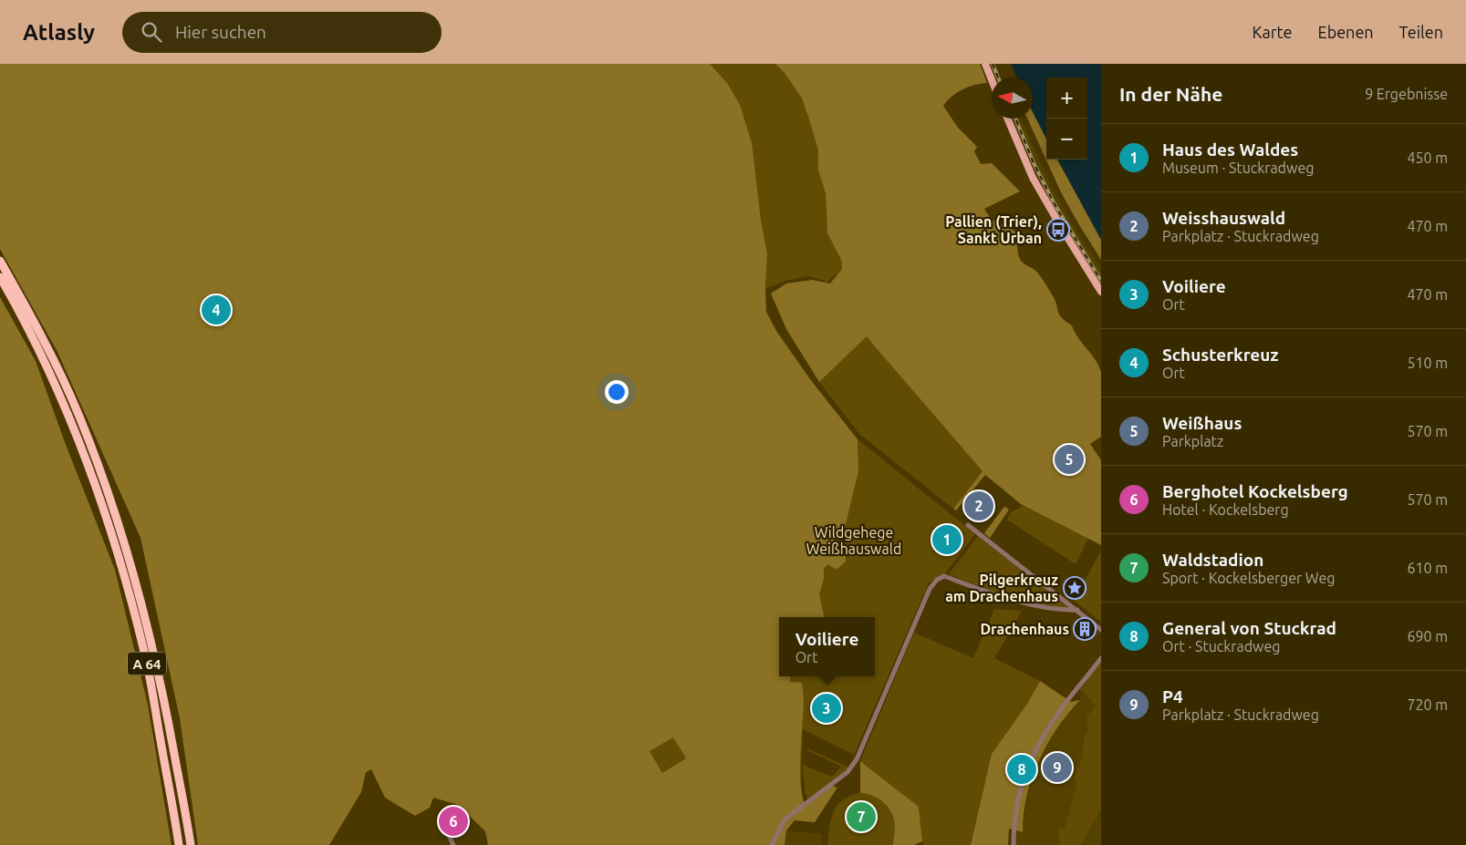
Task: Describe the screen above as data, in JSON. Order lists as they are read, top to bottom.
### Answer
{
  "streets": {
    "highway": ["A 64"]
  },
  "parks": ["Wildgehege Weißhauswald"],
  "places": {
    "bus stop": ["Pallien (Trier), Sankt Urban"],
    "place": ["Pilgerkreuz am Drachenhaus"],
    "building": ["Drachenhaus"]
  },
  "north": "left",
  "page": {
    "header": "Atlasly",
    "search": "Hier suchen",
    "nav": ["Karte", "Ebenen", "Teilen"],
    "heading": ["In der Nähe", "9 Ergebnisse"],
    "map_buttons": ["+", "−"],
    "list": [
      {
        "mark": "1",
        "name": "Haus des Waldes",
        "note": "Museum · Stuckradweg",
        "value": "450 m"
      },
      {
        "mark": "2",
        "name": "Weisshauswald",
        "note": "Parkplatz · Stuckradweg",
        "value": "470 m"
      },
      {
        "mark": "3",
        "name": "Voiliere",
        "note": "Ort",
        "value": "470 m"
      },
      {
        "mark": "4",
        "name": "Schusterkreuz",
        "note": "Ort",
        "value": "510 m"
      },
      {
        "mark": "5",
        "name": "Weißhaus",
        "note": "Parkplatz",
        "value": "570 m"
      },
      {
        "mark": "6",
        "name": "Berghotel Kockelsberg",
        "note": "Hotel · Kockelsberg",
        "value": "570 m"
      },
      {
        "mark": "7",
        "name": "Waldstadion",
        "note": "Sport · Kockelsberger Weg",
        "value": "610 m"
      },
      {
        "mark": "8",
        "name": "General von Stuckrad",
        "note": "Ort · Stuckradweg",
        "value": "690 m"
      },
      {
        "mark": "9",
        "name": "P4",
        "note": "Parkplatz · Stuckradweg",
        "value": "720 m"
      }
    ],
    "pins": [
      "4",
      "5",
      "2",
      "1",
      "3",
      "9",
      "8",
      "7",
      "6"
    ],
    "popup": ["Voiliere", "Ort"]
  }
}
